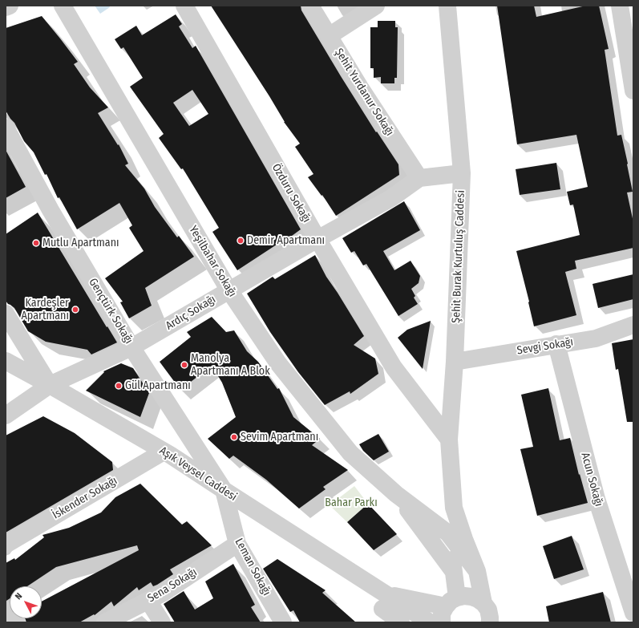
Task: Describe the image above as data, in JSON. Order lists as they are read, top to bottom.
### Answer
{
  "streets": {
    "street": [
      "Şehit Yurdanur Sokağı",
      "Özduru Sokağı",
      "Şehit Burak Kurtuluş Caddesi",
      "Yeşilbahar Sokağı",
      "Gençtürk Sokağı",
      "Ardıç Sokağı",
      "Sevgi Sokağı",
      "Aşık Veysel Caddesi",
      "Acun Sokağı",
      "İskender Sokağı",
      "Leman Sokağı",
      "Sena Sokağı"
    ]
  },
  "crossings": [
    ["Şehit Yurdanur Sokağı", "Ardıç Sokağı"],
    ["Özduru Sokağı", "Şehit Burak Kurtuluş Caddesi"],
    ["Özduru Sokağı", "Ardıç Sokağı"],
    ["Şehit Burak Kurtuluş Caddesi", "Yeşilbahar Sokağı"],
    ["Şehit Burak Kurtuluş Caddesi", "Ardıç Sokağı"],
    ["Şehit Burak Kurtuluş Caddesi", "Sevgi Sokağı"],
    ["Şehit Burak Kurtuluş Caddesi", "Aşık Veysel Caddesi"],
    ["Yeşilbahar Sokağı", "Ardıç Sokağı"],
    ["Gençtürk Sokağı", "Ardıç Sokağı"],
    ["Gençtürk Sokağı", "Aşık Veysel Caddesi"],
    ["Gençtürk Sokağı", "Leman Sokağı"],
    ["Ardıç Sokağı", "Aşık Veysel Caddesi"],
    ["Sevgi Sokağı", "Acun Sokağı"],
    ["Aşık Veysel Caddesi", "İskender Sokağı"],
    ["Aşık Veysel Caddesi", "Leman Sokağı"],
    ["Leman Sokağı", "Sena Sokağı"]
  ],
  "parks": ["Bahar Parkı"],
  "places": [
    "Demir Apartmanı",
    "Mutlu Apartmanı",
    "Kardeşler Apartmanı",
    "Manolya Apartmanı A Blok",
    "Gül Apartmanı",
    "Sevim Apartmanı"
  ],
  "north": "top left"
}
